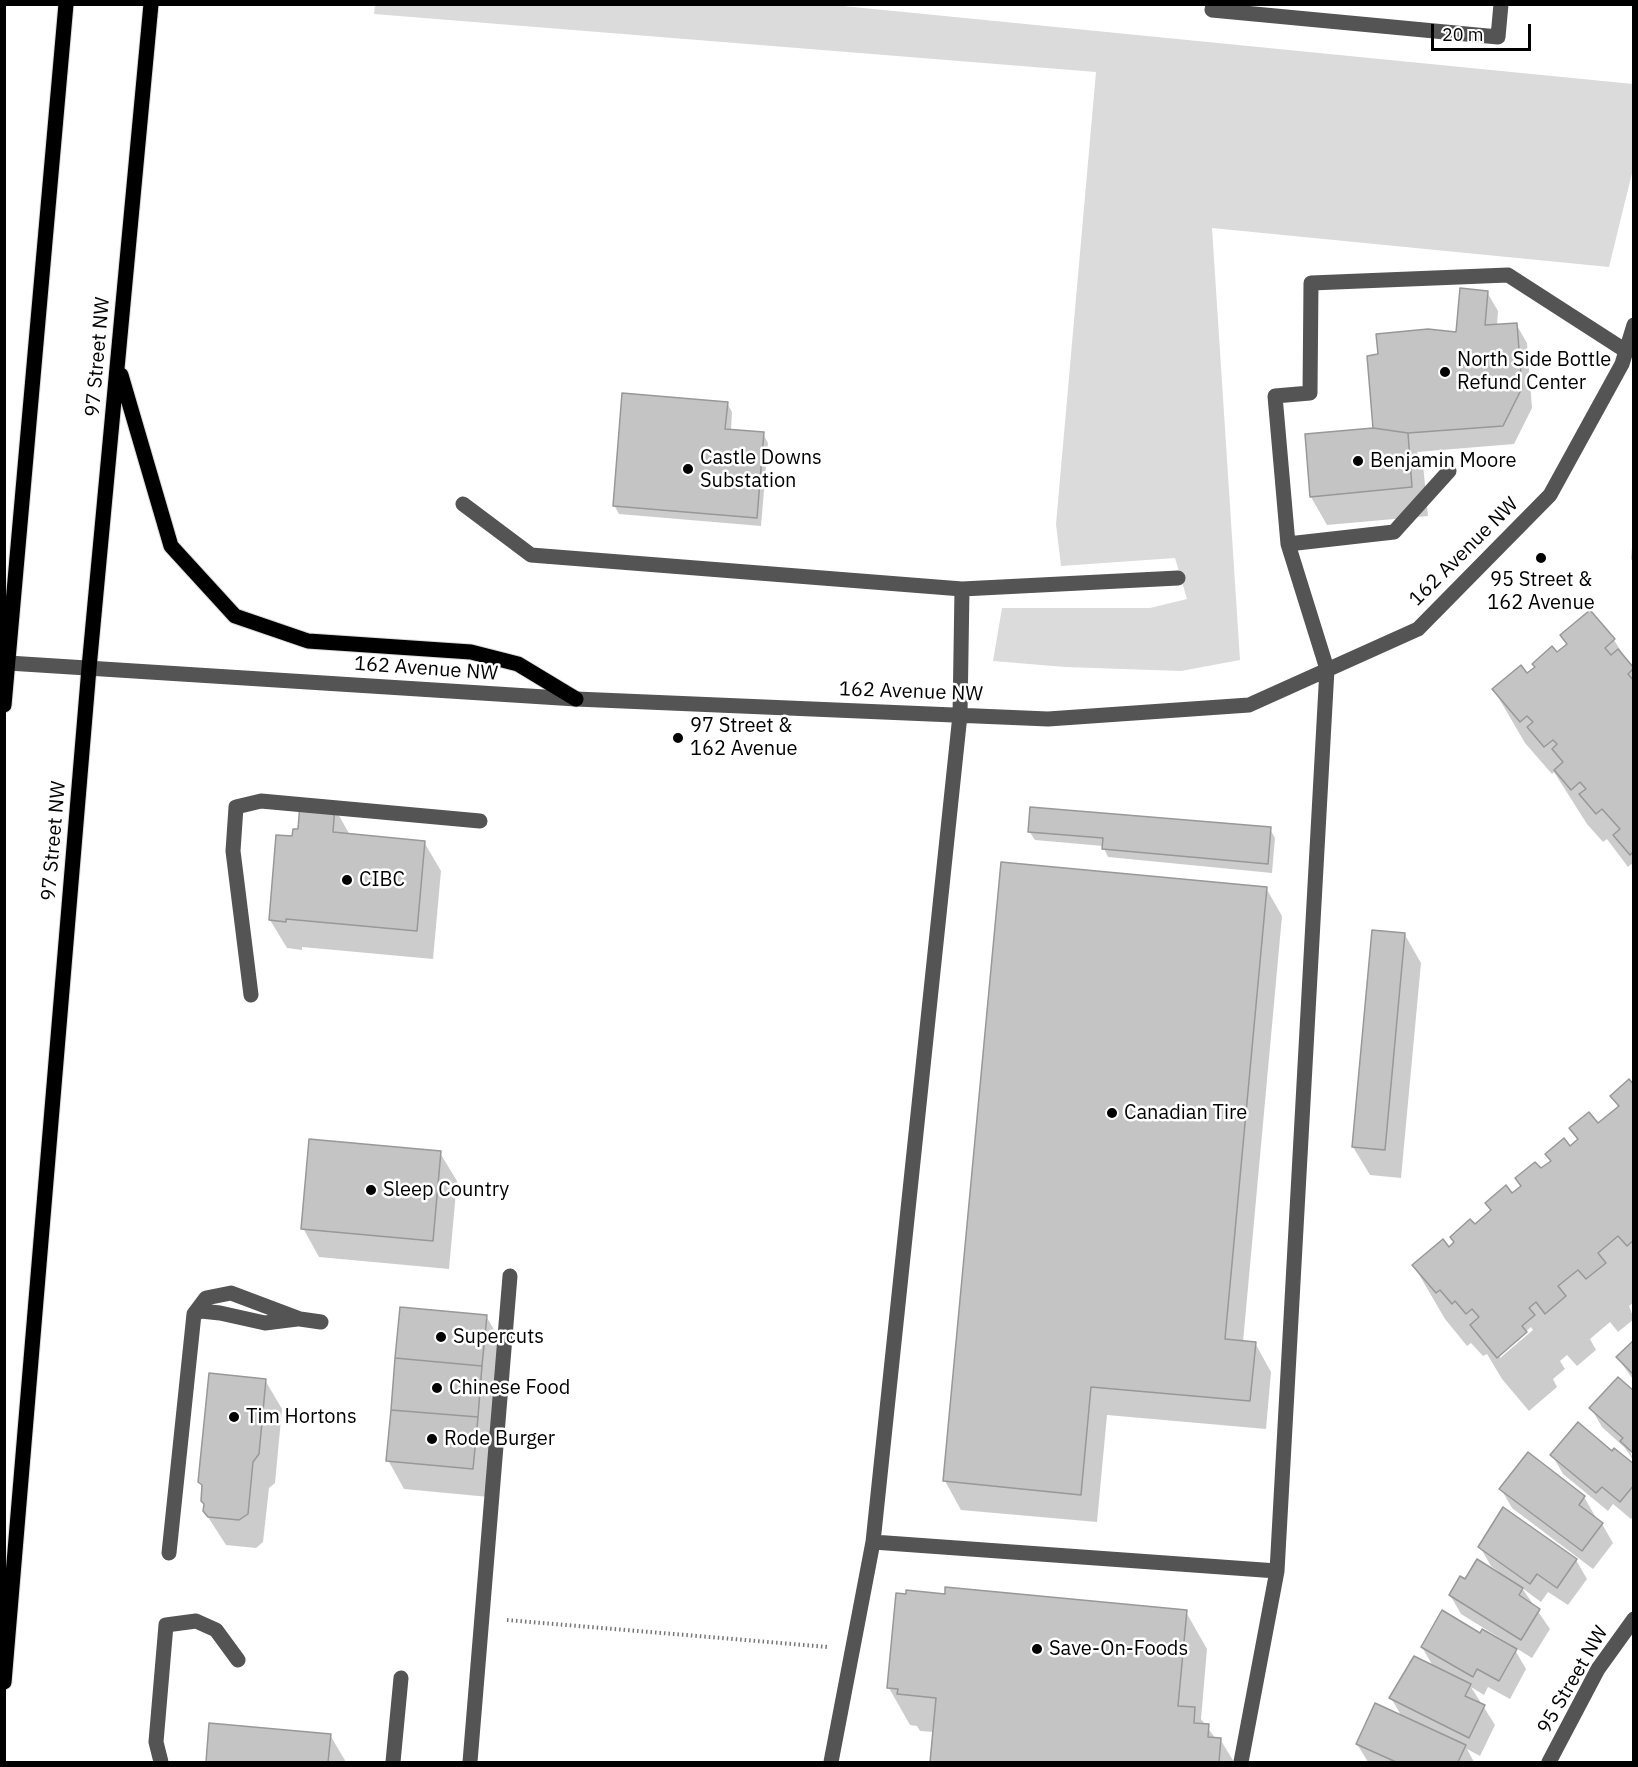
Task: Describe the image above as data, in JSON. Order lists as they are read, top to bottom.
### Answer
{
  "streets": {
    "main road": ["97 Street NW"],
    "street": ["162 Avenue NW", "95 Street NW"]
  },
  "crossings": [
    ["97 Street NW", "162 Avenue NW"]
  ],
  "places": [
    "North Side Bottle Refund Center",
    "Benjamin Moore",
    "Castle Downs Substation",
    "95 Street & 162 Avenue",
    "97 Street & 162 Avenue",
    "CIBC",
    "Canadian Tire",
    "Sleep Country",
    "Supercuts",
    "Chinese Food",
    "Tim Hortons",
    "Rode Burger",
    "Save-On-Foods"
  ],
  "scale_bar": "20 m"
}
